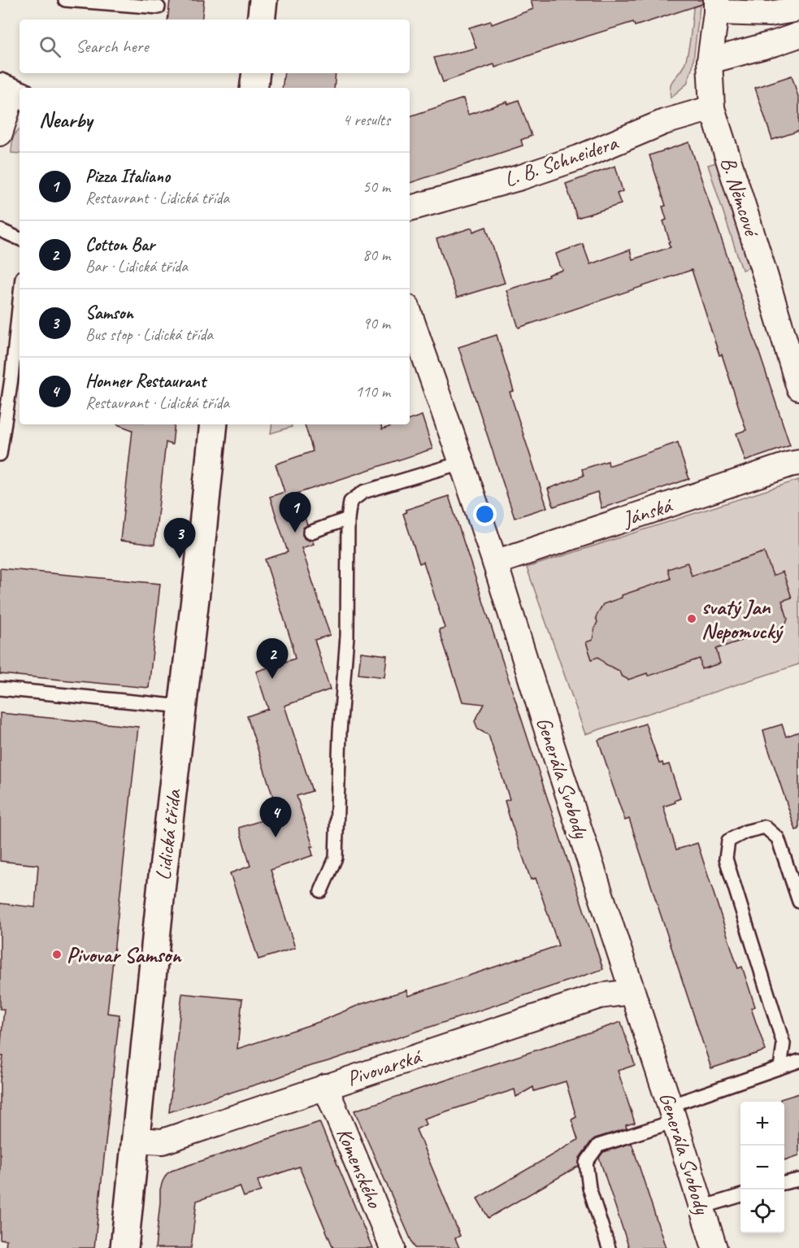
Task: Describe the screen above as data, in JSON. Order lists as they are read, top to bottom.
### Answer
{
  "streets": {
    "street": [
      "L. B. Schneidera",
      "B. Němcové",
      "Jánská",
      "Generála Svobody",
      "Lidická třída",
      "Pivovarská",
      "Komenského"
    ]
  },
  "crossings": [
    ["L. B. Schneidera", "B. Němcové"],
    ["Jánská", "Generála Svobody"],
    ["Generála Svobody", "Pivovarská"],
    ["Lidická třída", "Pivovarská"],
    ["Pivovarská", "Komenského"]
  ],
  "places": ["svatý Jan Nepomucký", "Pivovar Samson"],
  "page": {
    "search": "Search here",
    "heading": ["Nearby", "4 results"],
    "list": [
      {
        "mark": "1",
        "name": "Pizza Italiano",
        "note": "Restaurant · Lidická třída",
        "value": "50 m"
      },
      {
        "mark": "2",
        "name": "Cotton Bar",
        "note": "Bar · Lidická třída",
        "value": "80 m"
      },
      {
        "mark": "3",
        "name": "Samson",
        "note": "Bus stop · Lidická třída",
        "value": "90 m"
      },
      {
        "mark": "4",
        "name": "Honner Restaurant",
        "note": "Restaurant · Lidická třída",
        "value": "110 m"
      }
    ],
    "pins": [
      "1",
      "3",
      "2",
      "4"
    ],
    "map_buttons": ["+", "−"]
  }
}
